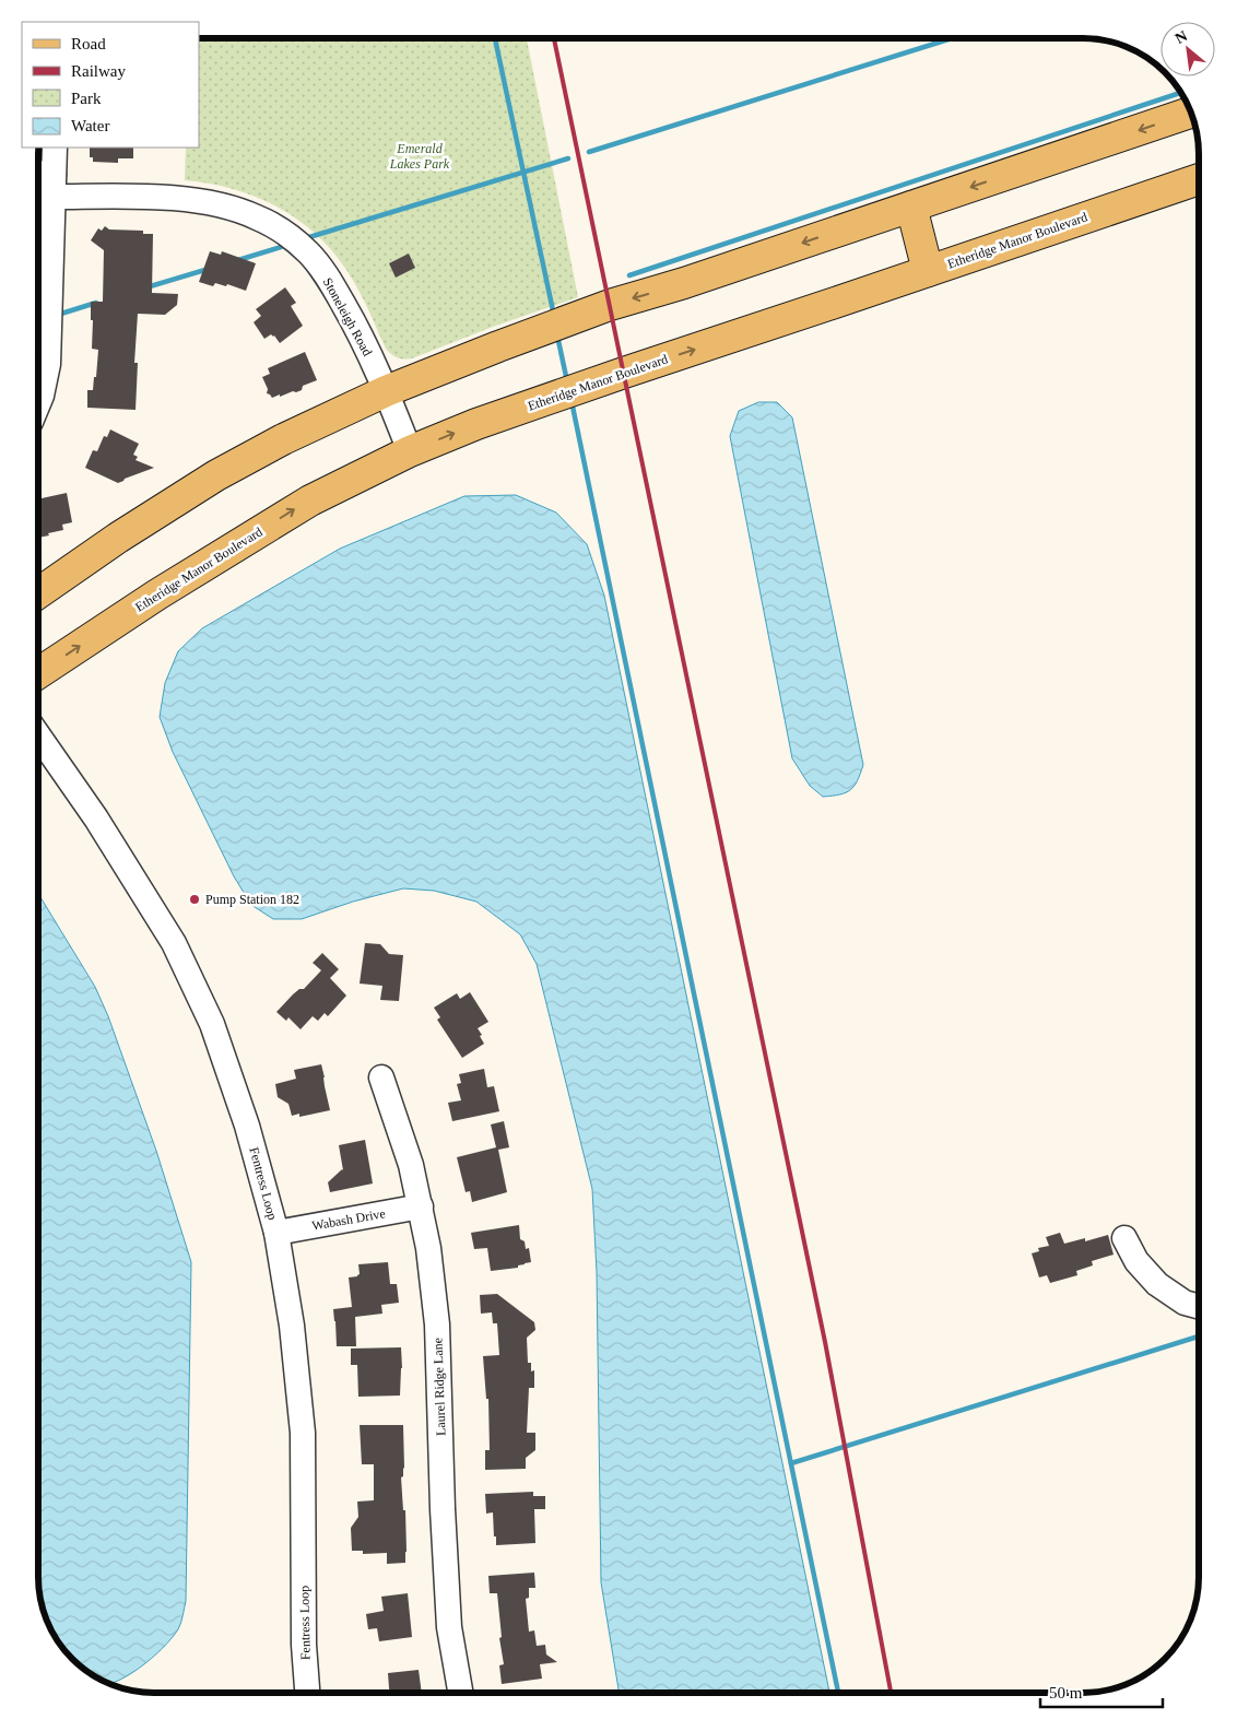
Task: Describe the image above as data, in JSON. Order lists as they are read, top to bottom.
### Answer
{
  "streets": {
    "main road": ["Etheridge Manor Boulevard"],
    "street": [
      "Stoneleigh Road",
      "Fentress Loop",
      "Wabash Drive",
      "Laurel Ridge Lane"
    ]
  },
  "crossings": [
    ["Etheridge Manor Boulevard", "Stoneleigh Road"],
    ["Fentress Loop", "Wabash Drive"],
    ["Wabash Drive", "Laurel Ridge Lane"]
  ],
  "parks": ["Emerald Lakes Park"],
  "places": ["Pump Station 182"],
  "legend": [
    "Road",
    "Railway",
    "Park",
    "Water"
  ],
  "scale_bar": "50 m",
  "north": "top left"
}
